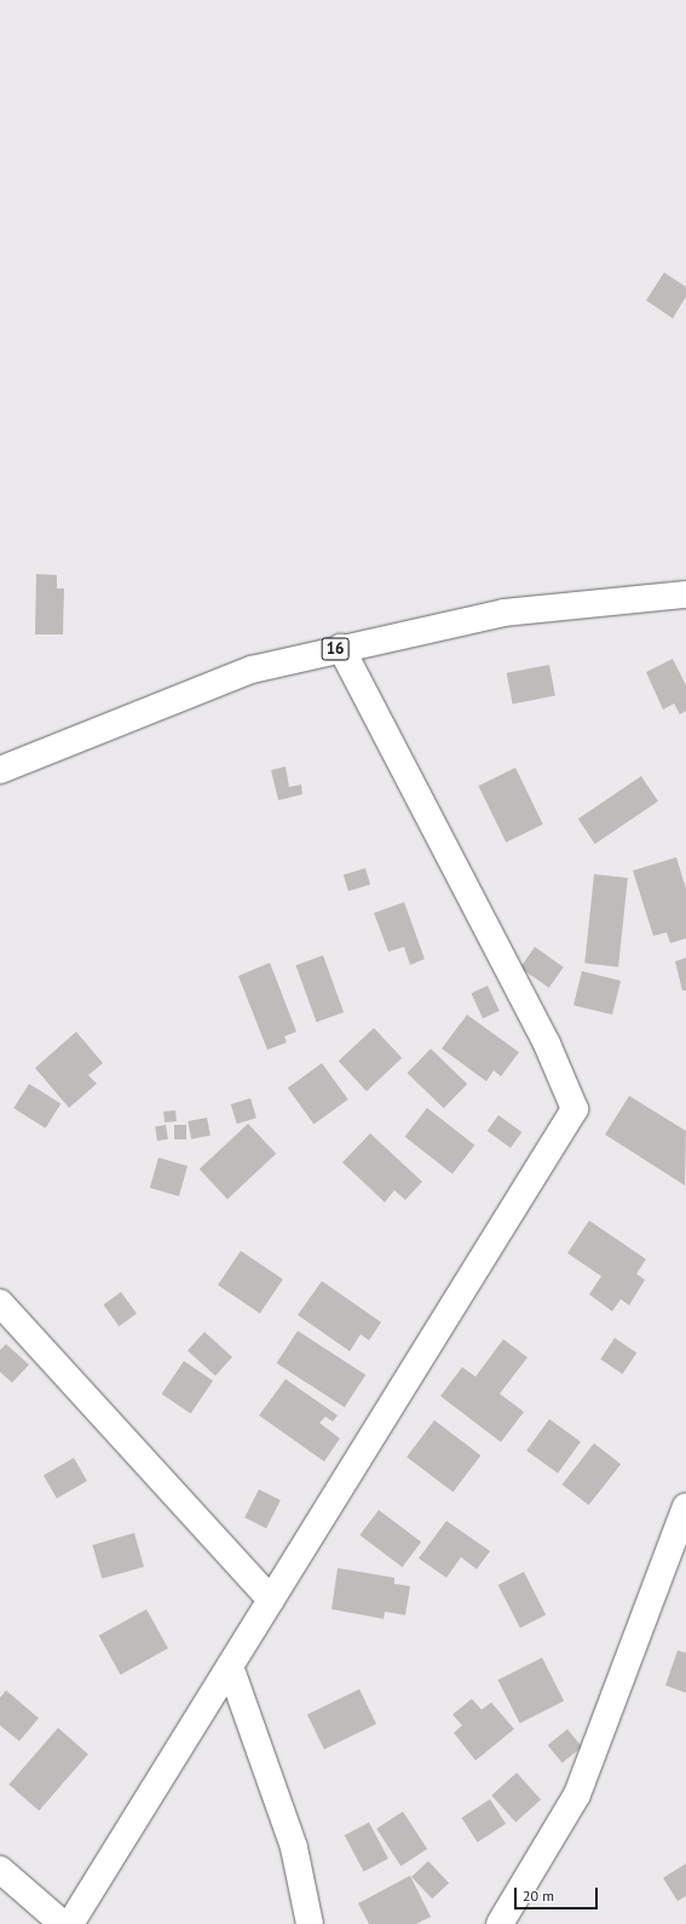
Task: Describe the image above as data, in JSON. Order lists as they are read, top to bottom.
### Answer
{
  "streets": {
    "main road": ["16"]
  },
  "scale_bar": "20 m"
}
